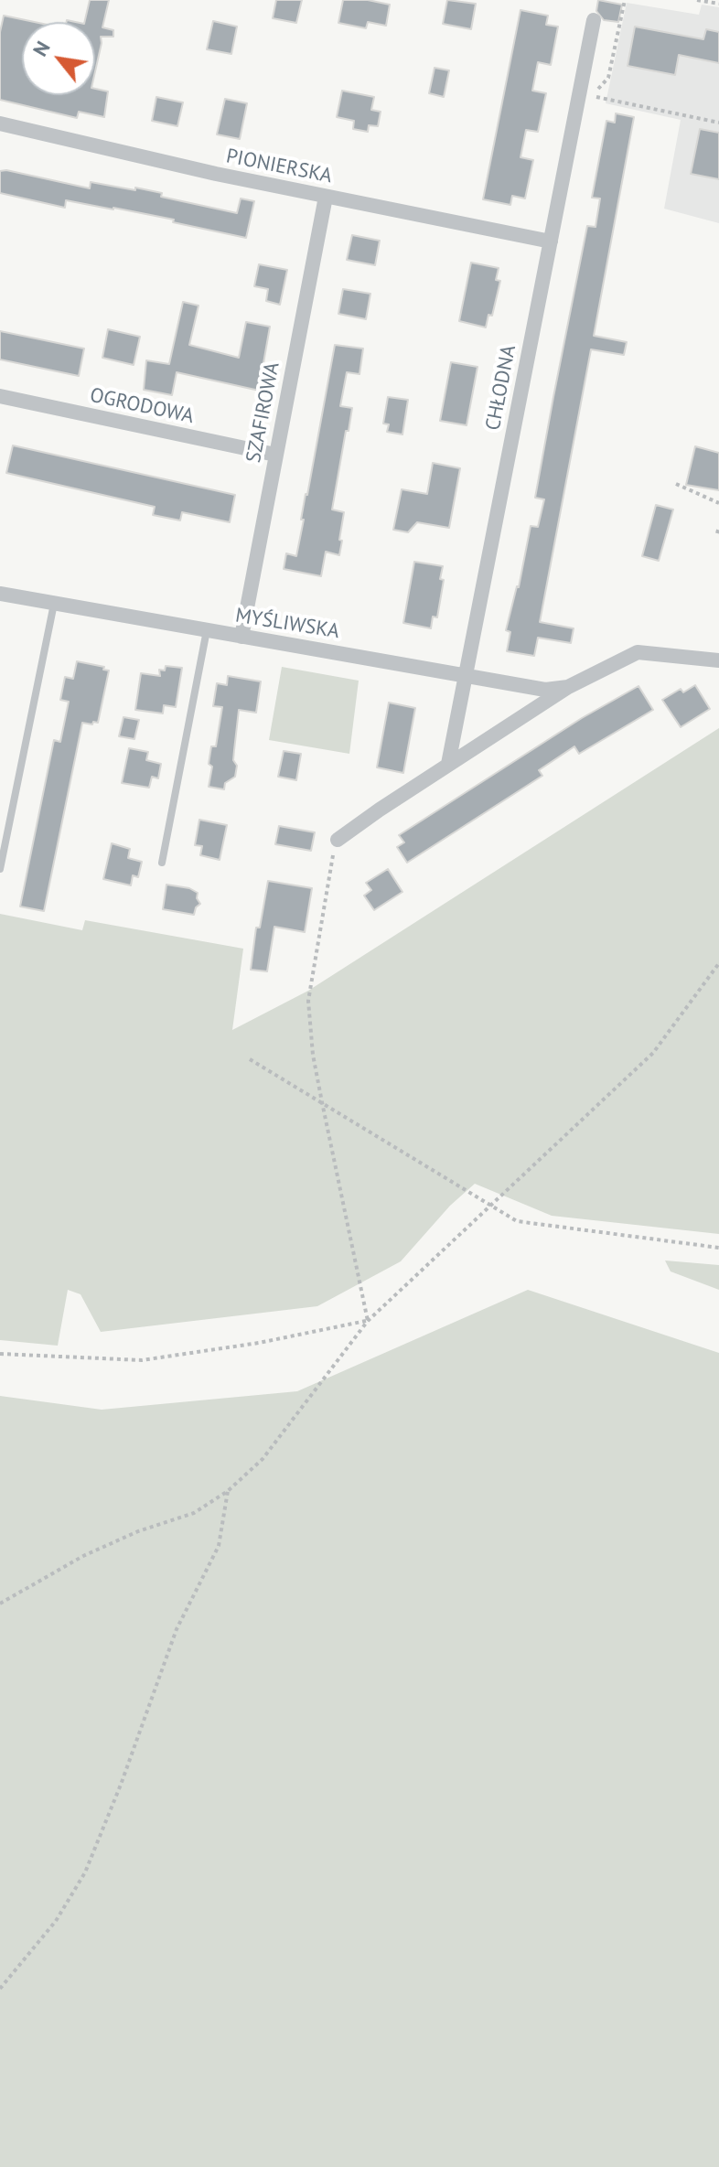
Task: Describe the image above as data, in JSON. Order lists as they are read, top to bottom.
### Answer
{
  "streets": {
    "street": [
      "PIONIERSKA",
      "CHŁODNA",
      "OGRODOWA",
      "SZAFIROWA",
      "MYŚLIWSKA"
    ]
  },
  "crossings": [
    ["PIONIERSKA", "CHŁODNA"],
    ["PIONIERSKA", "SZAFIROWA"],
    ["CHŁODNA", "MYŚLIWSKA"],
    ["OGRODOWA", "SZAFIROWA"],
    ["SZAFIROWA", "MYŚLIWSKA"]
  ],
  "north": "top left"
}
